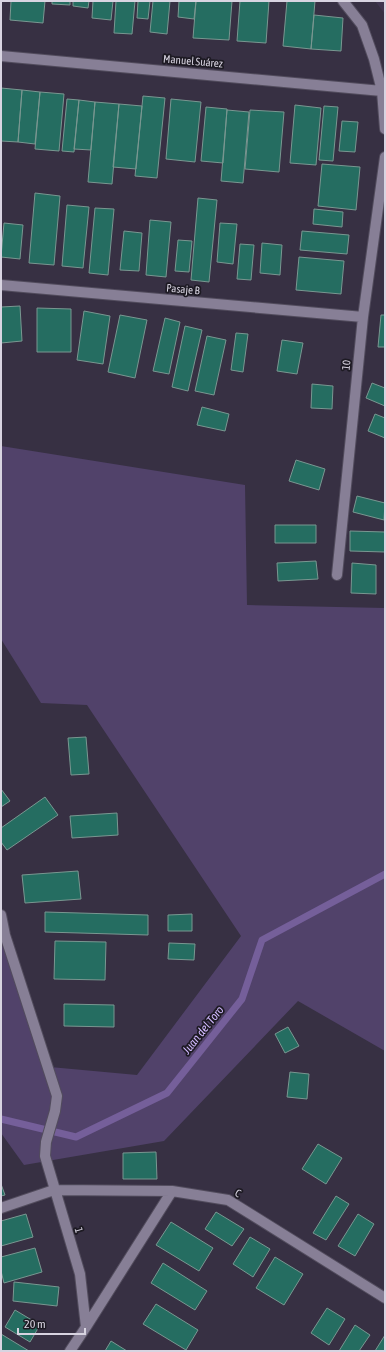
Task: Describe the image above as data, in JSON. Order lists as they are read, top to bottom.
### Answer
{
  "streets": {
    "street": [
      "Manuel Suárez",
      "Pasaje B",
      "10",
      "C",
      "1"
    ]
  },
  "crossings": [
    ["Pasaje B", "10"],
    ["C", "1"]
  ],
  "water": ["Juan del Toro"],
  "scale_bar": "20 m"
}
